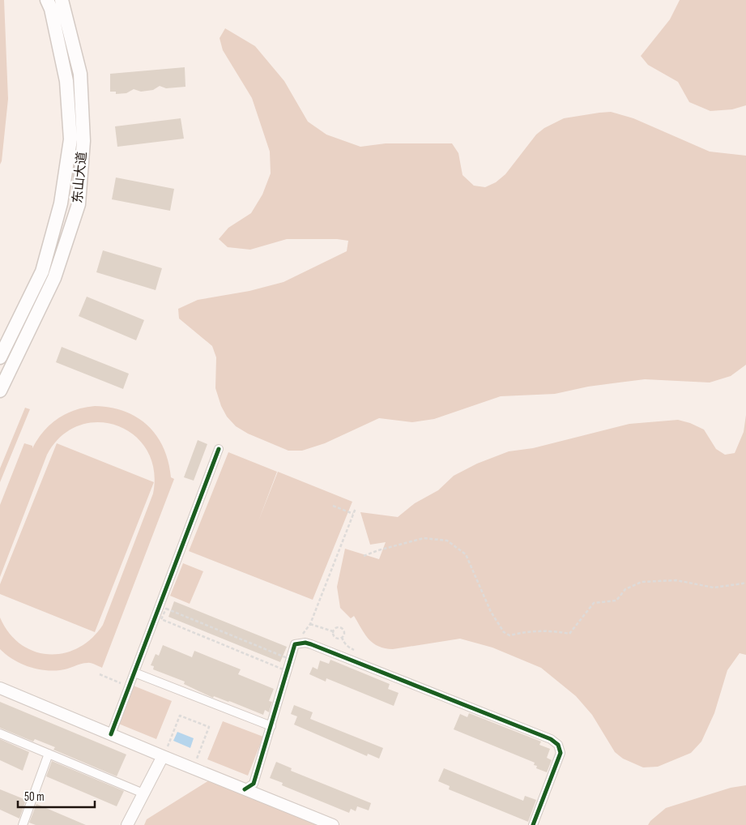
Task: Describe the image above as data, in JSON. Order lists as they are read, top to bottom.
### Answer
{
  "streets": {
    "main road": ["东山大道"]
  },
  "scale_bar": "50 m"
}
